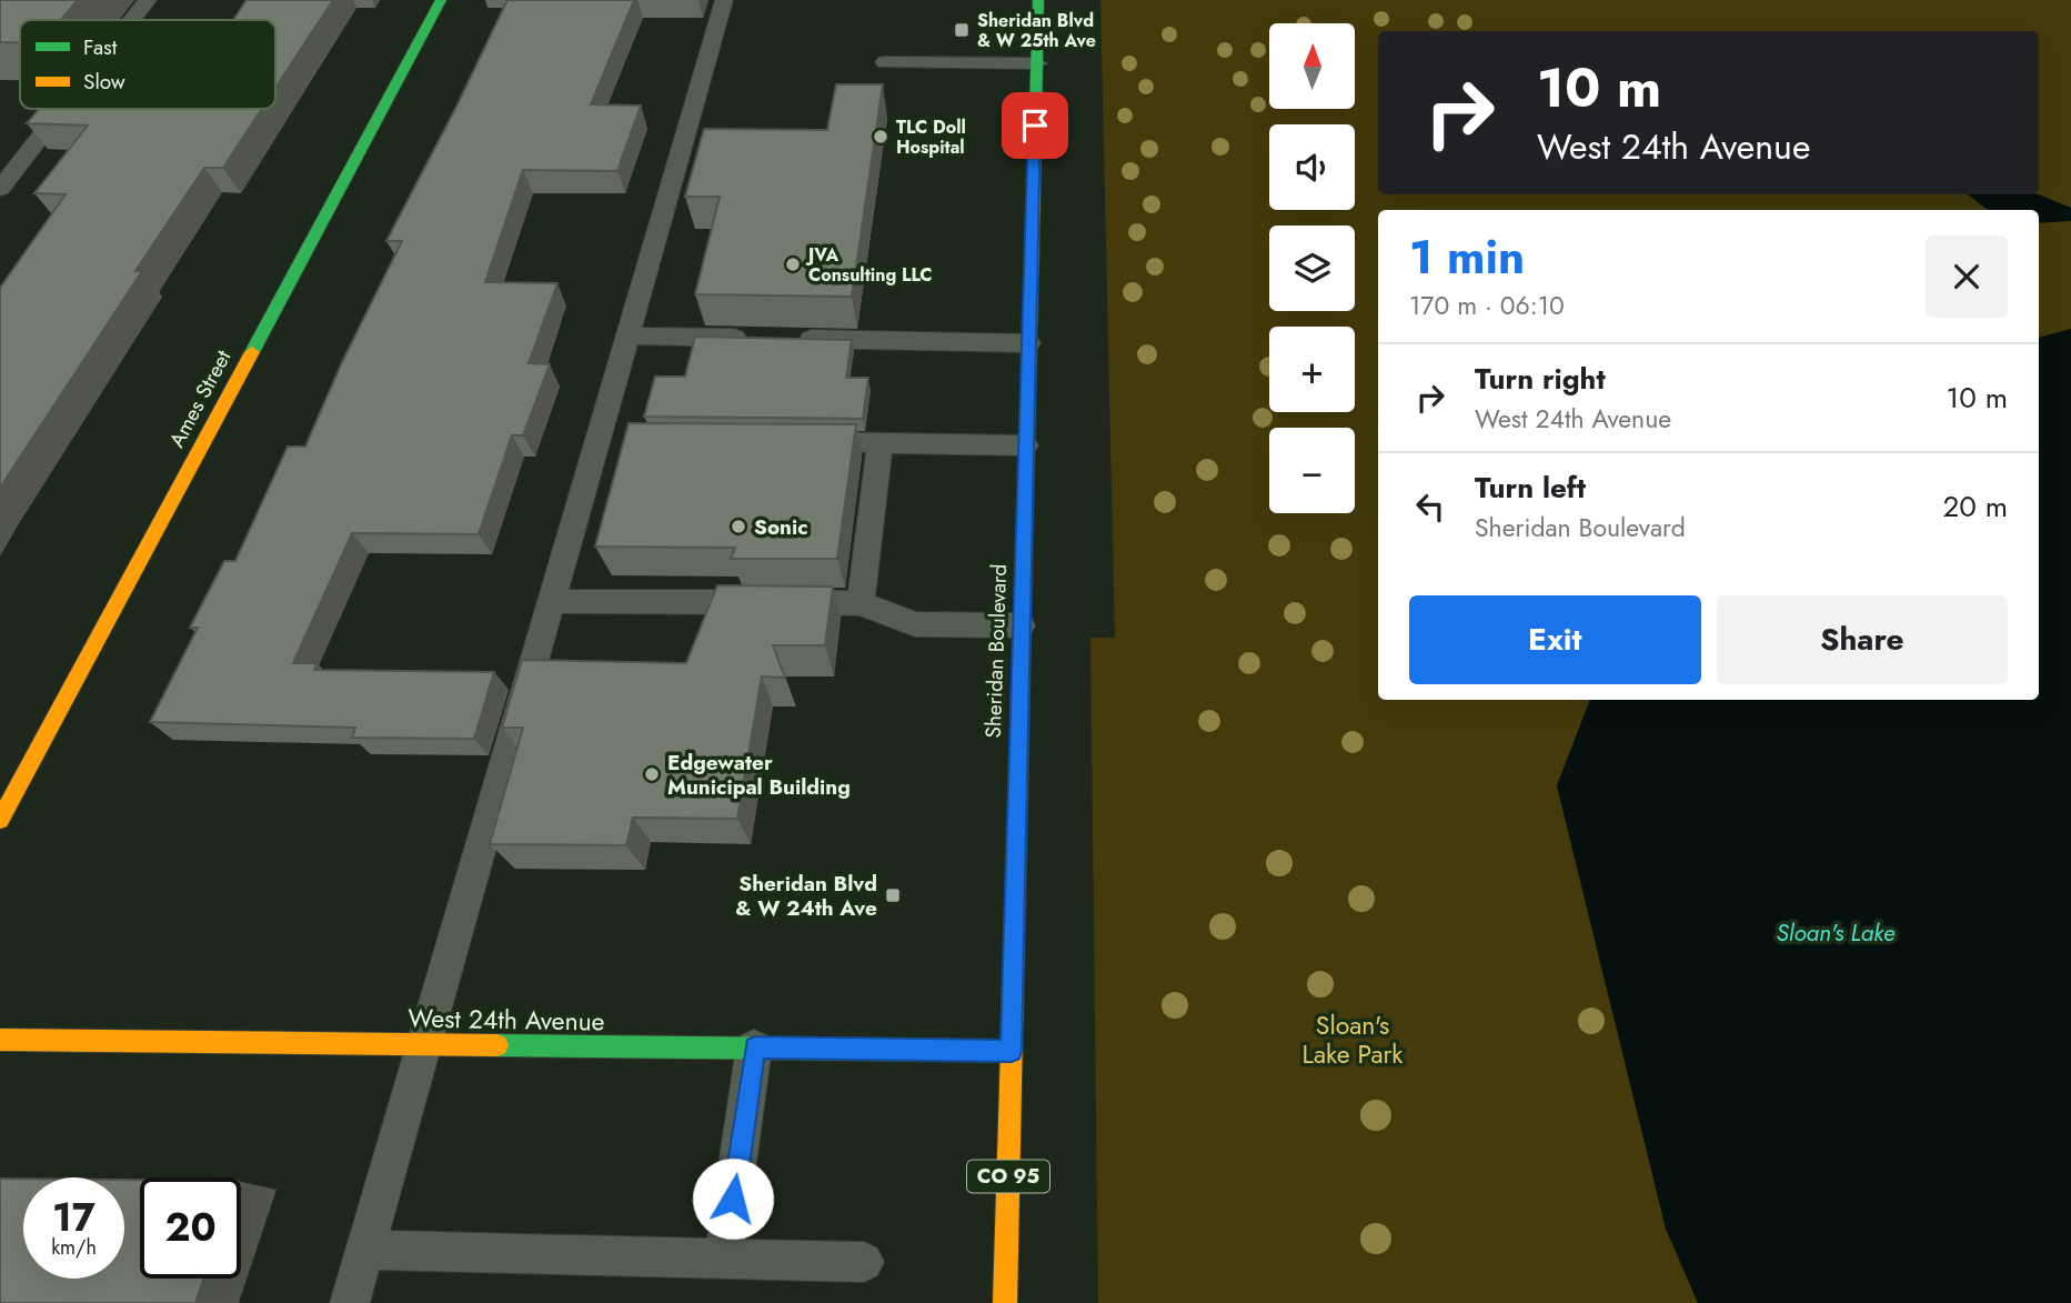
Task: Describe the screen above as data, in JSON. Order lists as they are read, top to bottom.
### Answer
{
  "streets": {
    "street": [
      "Ames Street",
      "Sheridan Boulevard",
      "West 24th Avenue",
      "CO 95"
    ]
  },
  "crossings": [
    ["Sheridan Boulevard", "West 24th Avenue"]
  ],
  "water": ["Sloan's Lake"],
  "parks": ["Sloan's Lake Park"],
  "places": {
    "transit": ["Sheridan Blvd & W 25th Ave", "Sheridan Blvd & W 24th Ave"],
    "other": [
      "TLC Doll Hospital",
      "JVA Consulting LLC",
      "Sonic",
      "Edgewater Municipal Building"
    ]
  },
  "legend": ["Fast", "Slow"],
  "north": "top",
  "page": {
    "map_buttons": ["+", "−"],
    "turn": ["10 m", "West 24th Avenue"],
    "heading": ["1 min", "170 m · 06:10"],
    "list": [
      {
        "name": "Turn right",
        "note": "West 24th Avenue",
        "value": "10 m"
      },
      {
        "name": "Turn left",
        "note": "Sheridan Boulevard",
        "value": "20 m"
      }
    ],
    "buttons": ["Exit", "Share"],
    "speed": "17 km/h",
    "limit": "20"
  }
}
